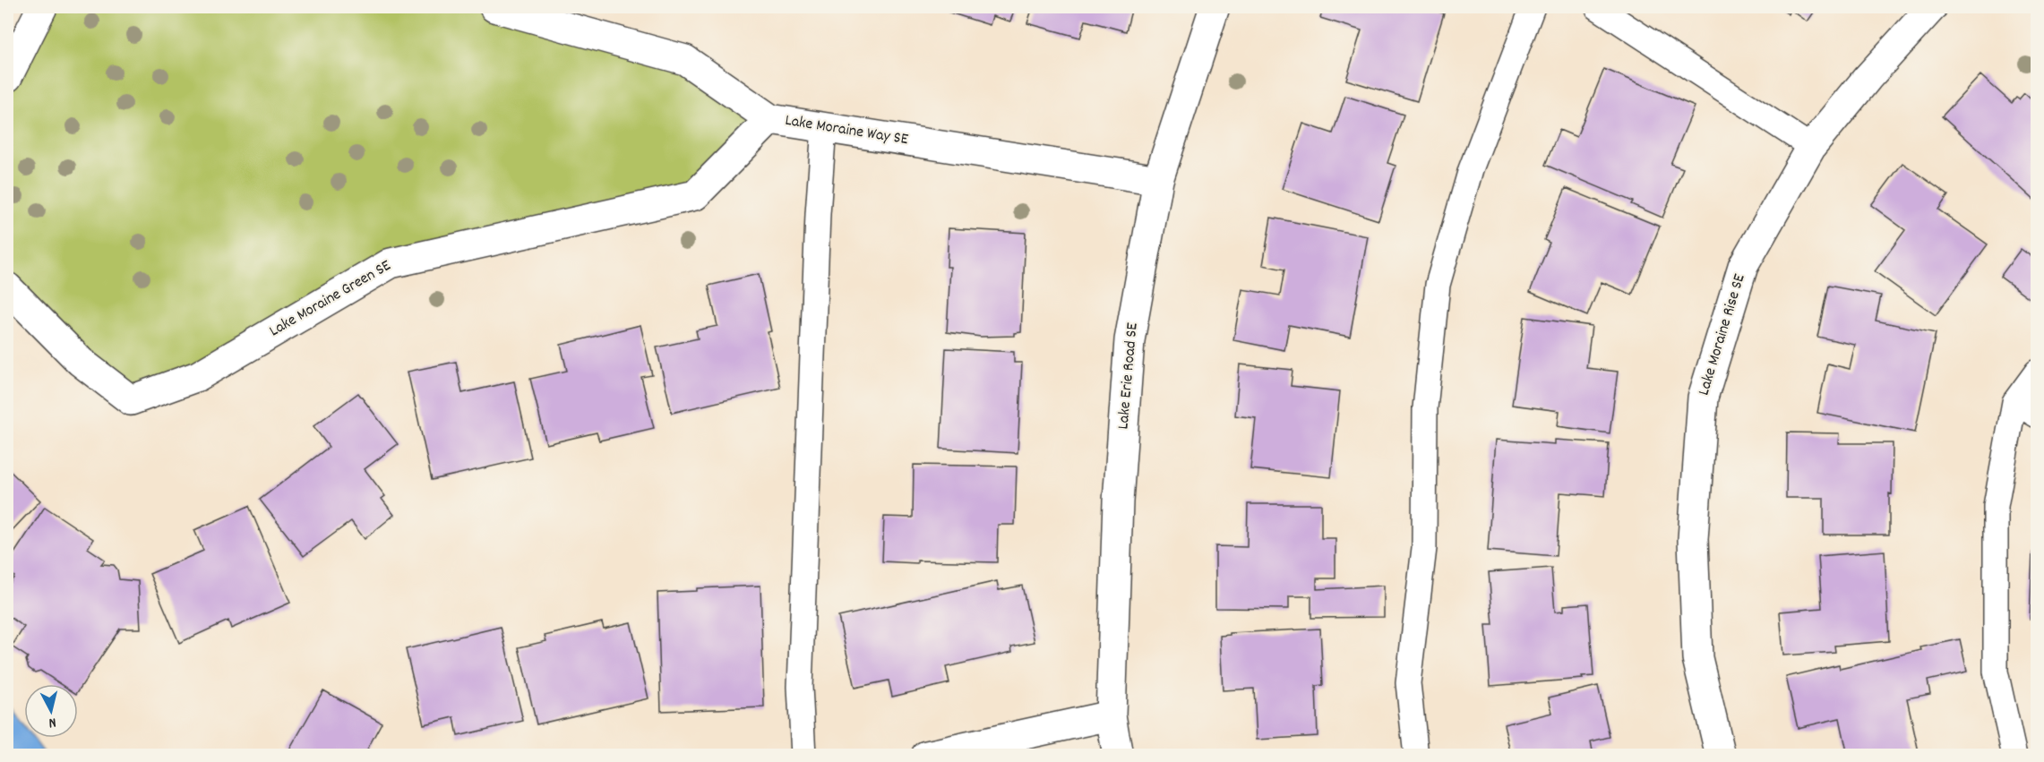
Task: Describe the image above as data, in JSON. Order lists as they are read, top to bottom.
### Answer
{
  "streets": {
    "street": [
      "Lake Moraine Way SE",
      "Lake Moraine Green SE",
      "Lake Moraine Rise SE",
      "Lake Erie Road SE"
    ]
  },
  "crossings": [
    ["Lake Moraine Way SE", "Lake Moraine Green SE"],
    ["Lake Moraine Way SE", "Lake Erie Road SE"]
  ],
  "north": "bottom"
}
